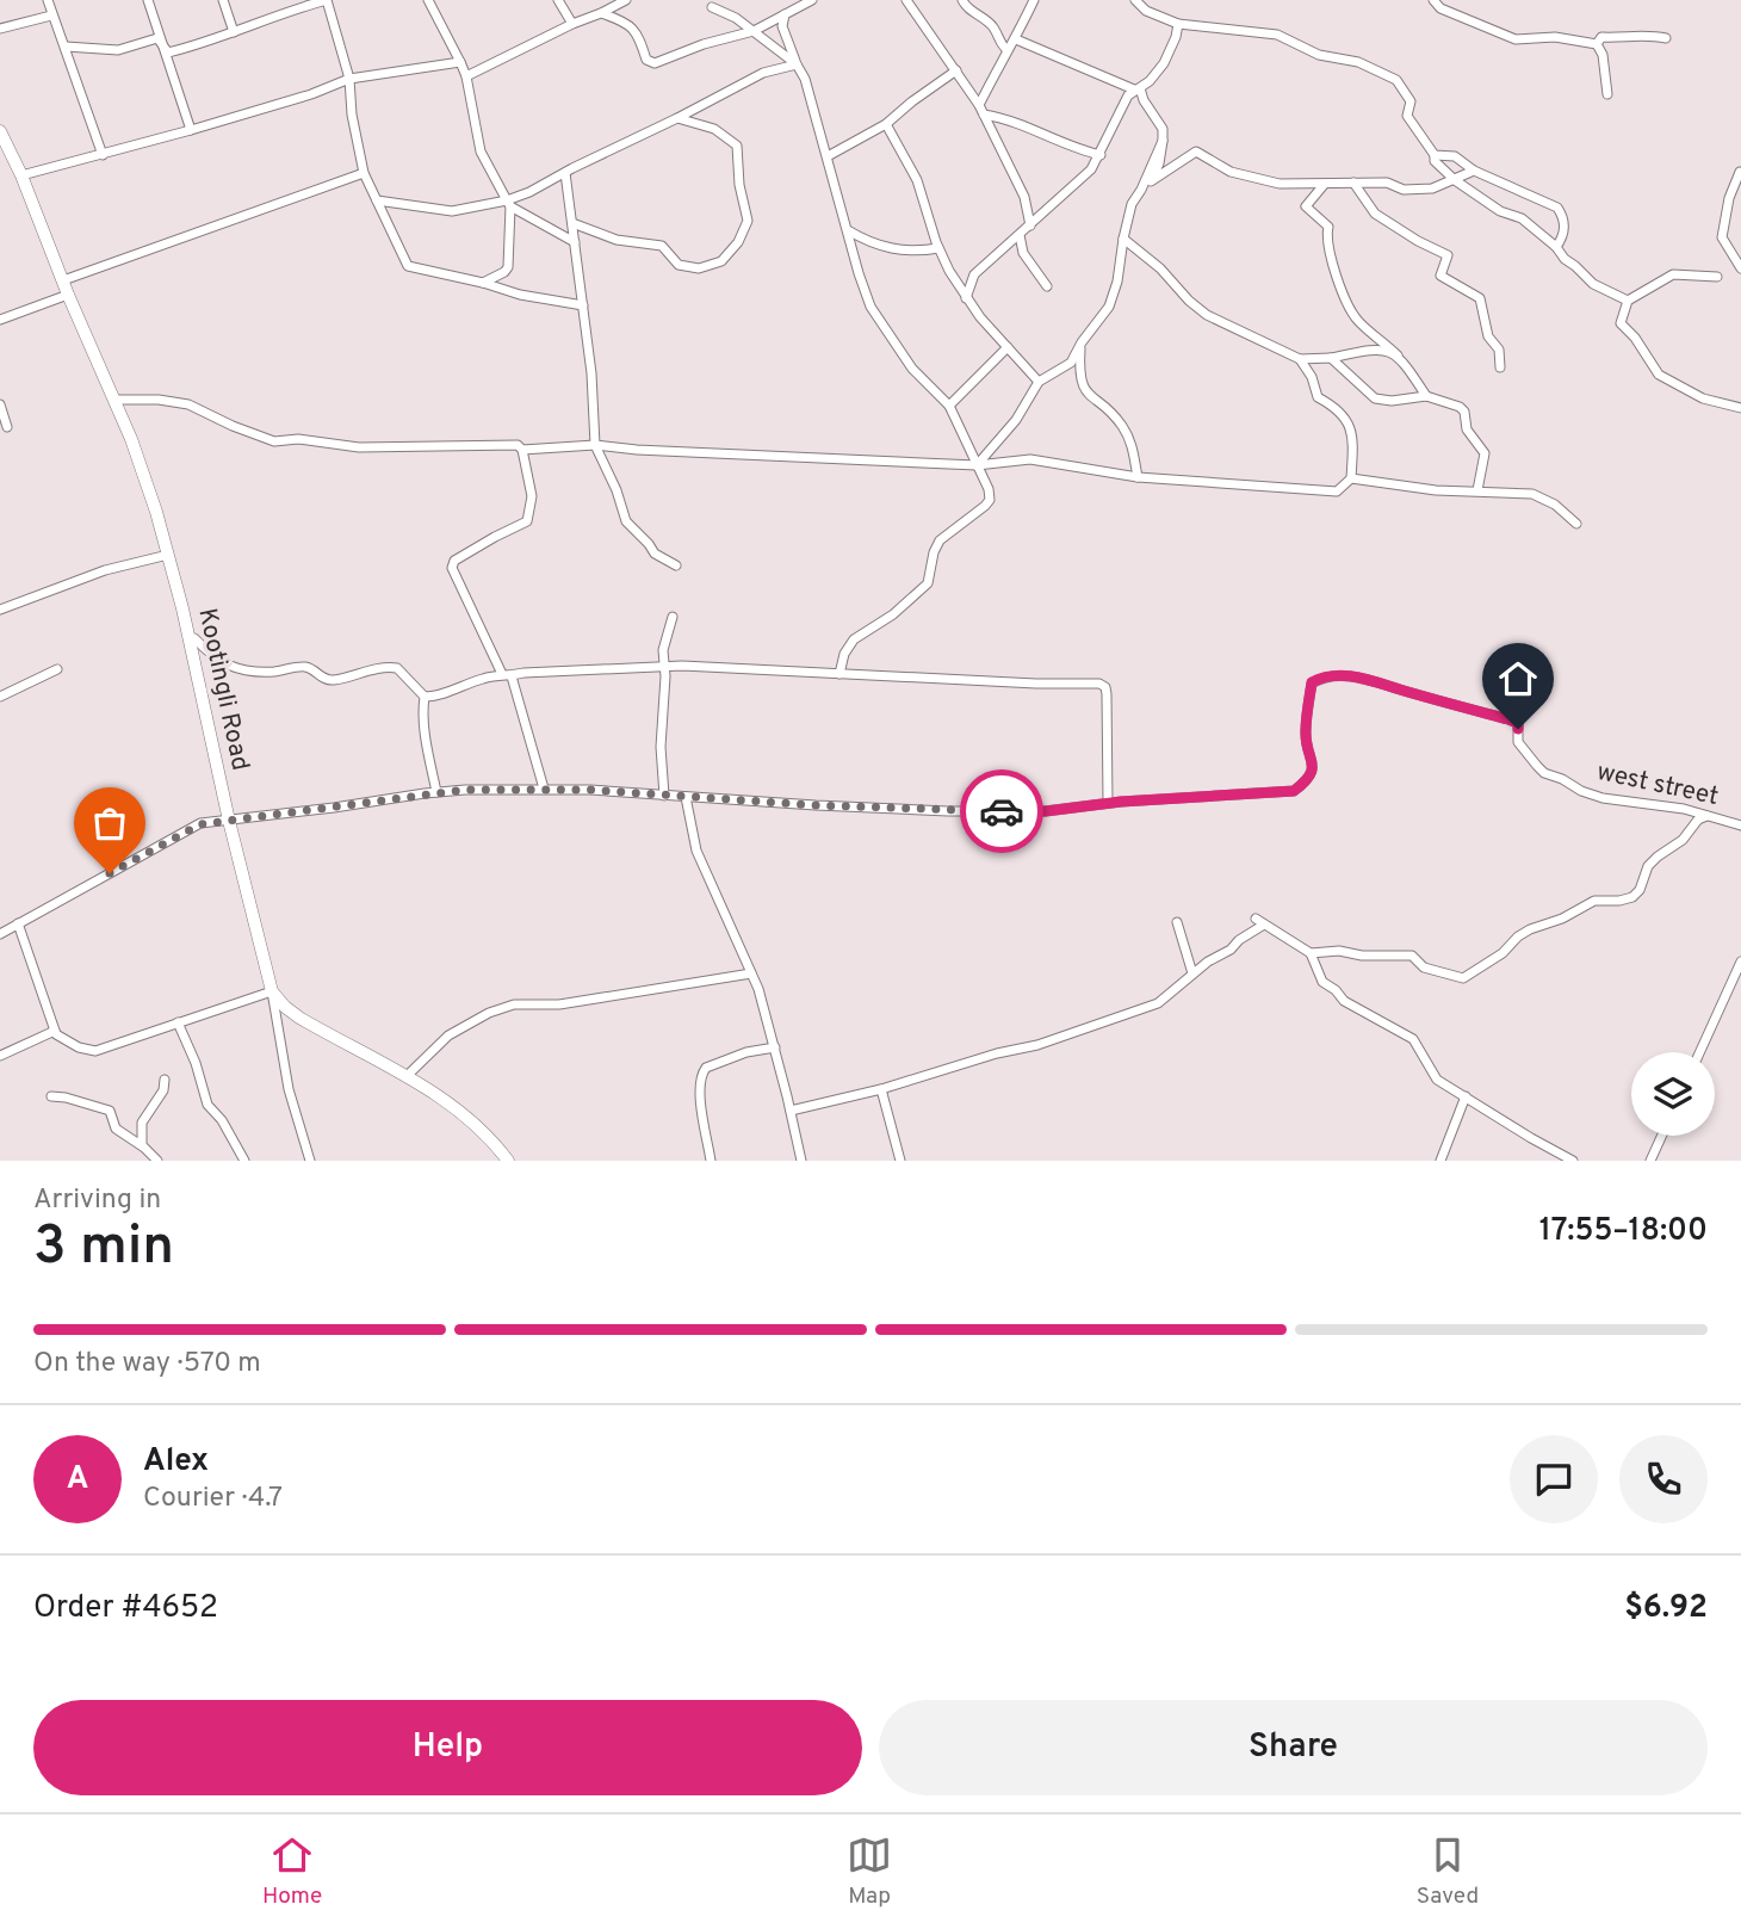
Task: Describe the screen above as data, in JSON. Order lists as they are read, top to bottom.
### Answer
{
  "streets": {
    "street": ["Kootingli Road", "west street"]
  },
  "page": {
    "heading": ["3 min", "Arriving in", "17:55–18:00"],
    "panel": [
      "Alex",
      "Courier · 4.7",
      "Order #4652",
      "$6.92"
    ],
    "bar": "On the way · 570 m",
    "round": "A",
    "buttons": ["Help", "Share"],
    "tabs": ["Home", "Map", "Saved"]
  }
}
